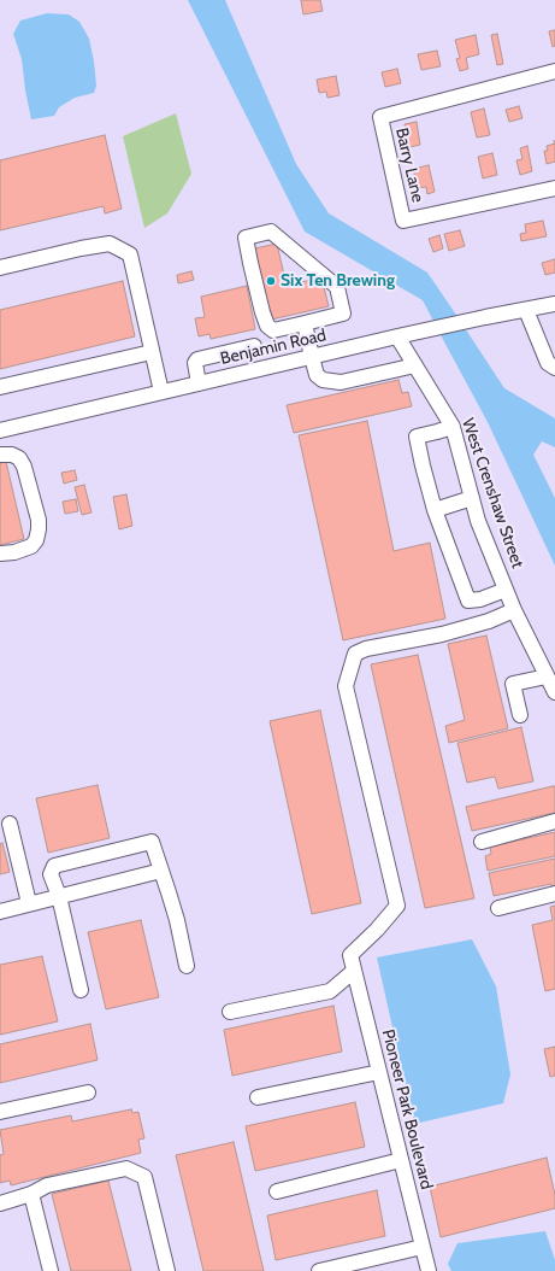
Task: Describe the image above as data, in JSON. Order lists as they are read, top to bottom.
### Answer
{
  "streets": {
    "street": [
      "Barry Lane",
      "Benjamin Road",
      "West Crenshaw Street",
      "Pioneer Park Boulevard"
    ]
  },
  "crossings": [
    ["Benjamin Road", "West Crenshaw Street"],
    ["West Crenshaw Street", "Pioneer Park Boulevard"]
  ],
  "places": ["Six Ten Brewing"]
}
